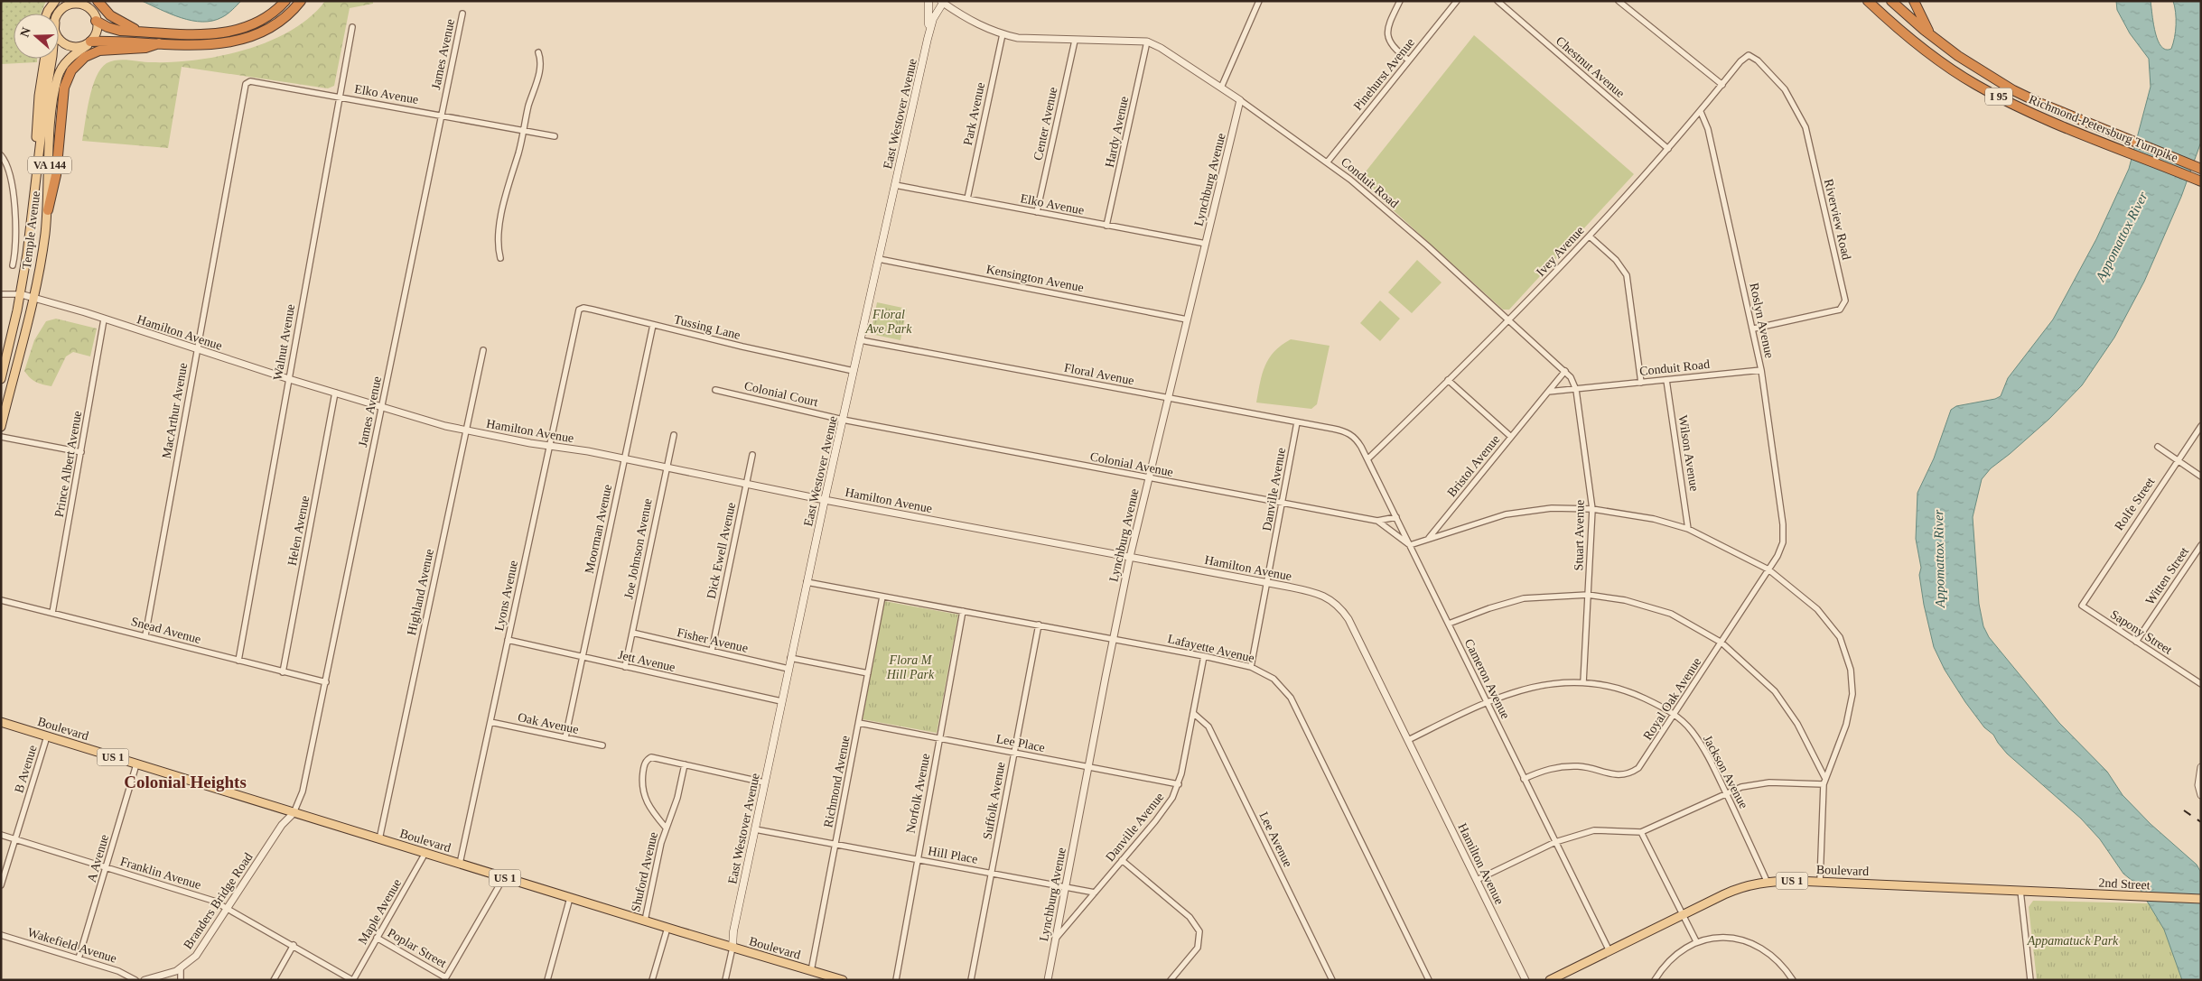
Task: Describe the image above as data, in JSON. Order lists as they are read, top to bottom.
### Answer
{
  "streets": {
    "highway": ["I 95", "Richmond-Petersburg Turnpike"],
    "main road": [
      "East Westover Avenue",
      "VA 144",
      "Temple Avenue",
      "Boulevard",
      "US 1",
      "2nd Street"
    ],
    "street": [
      "James Avenue",
      "Chestnut Avenue",
      "Pinehurst Avenue",
      "Elko Avenue",
      "Park Avenue",
      "Center Avenue",
      "Hardy Avenue",
      "Lynchburg Avenue",
      "Conduit Road",
      "Riverview Road",
      "Ivey Avenue",
      "Kensington Avenue",
      "Roslyn Avenue",
      "Tussing Lane",
      "Hamilton Avenue",
      "Walnut Avenue",
      "Floral Avenue",
      "Colonial Court",
      "MacArthur Avenue",
      "Wilson Avenue",
      "Prince Albert Avenue",
      "Colonial Avenue",
      "Bristol Avenue",
      "Danville Avenue",
      "Rolfe Street",
      "Moorman Avenue",
      "Helen Avenue",
      "Stuart Avenue",
      "Joe Johnson Avenue",
      "Dick Ewell Avenue",
      "Witten Street",
      "Highland Avenue",
      "Lyons Avenue",
      "Snead Avenue",
      "Sapony Street",
      "Fisher Avenue",
      "Lafayette Avenue",
      "Jett Avenue",
      "Cameron Avenue",
      "Royal Oak Avenue",
      "Oak Avenue",
      "Lee Place",
      "B Avenue",
      "Jackson Avenue",
      "Richmond Avenue",
      "Norfolk Avenue",
      "Suffolk Avenue",
      "Lee Avenue",
      "Hill Place",
      "A Avenue",
      "Shuford Avenue",
      "Franklin Avenue",
      "Branders Bridge Road",
      "Maple Avenue",
      "Wakefield Avenue",
      "Poplar Street"
    ]
  },
  "crossings": [
    ["James Avenue", "Elko Avenue"],
    ["James Avenue", "Hamilton Avenue"],
    ["James Avenue", "Snead Avenue"],
    ["James Avenue", "Boulevard"],
    ["James Avenue", "Branders Bridge Road"],
    ["Chestnut Avenue", "Ivey Avenue"],
    ["Pinehurst Avenue", "Conduit Road"],
    ["Elko Avenue", "East Westover Avenue"],
    ["Elko Avenue", "Park Avenue"],
    ["Elko Avenue", "Center Avenue"],
    ["Elko Avenue", "Hardy Avenue"],
    ["Elko Avenue", "Lynchburg Avenue"],
    ["Elko Avenue", "Walnut Avenue"],
    ["Elko Avenue", "MacArthur Avenue"],
    ["East Westover Avenue", "Conduit Road"],
    ["East Westover Avenue", "Kensington Avenue"],
    ["East Westover Avenue", "Tussing Lane"],
    ["East Westover Avenue", "Hamilton Avenue"],
    ["East Westover Avenue", "Floral Avenue"],
    ["East Westover Avenue", "Colonial Court"],
    ["East Westover Avenue", "Colonial Avenue"],
    ["East Westover Avenue", "Fisher Avenue"],
    ["East Westover Avenue", "Lafayette Avenue"],
    ["East Westover Avenue", "Jett Avenue"],
    ["East Westover Avenue", "Boulevard"],
    ["East Westover Avenue", "Hill Place"],
    ["East Westover Avenue", "Shuford Avenue"],
    ["Park Avenue", "Conduit Road"],
    ["Center Avenue", "Conduit Road"],
    ["Hardy Avenue", "Conduit Road"],
    ["Lynchburg Avenue", "Conduit Road"],
    ["Lynchburg Avenue", "Kensington Avenue"],
    ["Lynchburg Avenue", "Hamilton Avenue"],
    ["Lynchburg Avenue", "Floral Avenue"],
    ["Lynchburg Avenue", "Colonial Avenue"],
    ["Lynchburg Avenue", "Danville Avenue"],
    ["Lynchburg Avenue", "Lafayette Avenue"],
    ["Lynchburg Avenue", "Lee Place"],
    ["Lynchburg Avenue", "Hill Place"],
    ["Conduit Road", "Ivey Avenue"],
    ["Conduit Road", "Roslyn Avenue"],
    ["Conduit Road", "Wilson Avenue"],
    ["Conduit Road", "Bristol Avenue"],
    ["Conduit Road", "Stuart Avenue"],
    ["Riverview Road", "Ivey Avenue"],
    ["Riverview Road", "Roslyn Avenue"],
    ["Temple Avenue", "Hamilton Avenue"],
    ["Ivey Avenue", "Roslyn Avenue"],
    ["Ivey Avenue", "Cameron Avenue"],
    ["Roslyn Avenue", "Royal Oak Avenue"],
    ["Tussing Lane", "Moorman Avenue"],
    ["Tussing Lane", "Lyons Avenue"],
    ["Hamilton Avenue", "Walnut Avenue"],
    ["Hamilton Avenue", "MacArthur Avenue"],
    ["Hamilton Avenue", "Prince Albert Avenue"],
    ["Hamilton Avenue", "Danville Avenue"],
    ["Hamilton Avenue", "Moorman Avenue"],
    ["Hamilton Avenue", "Helen Avenue"],
    ["Hamilton Avenue", "Joe Johnson Avenue"],
    ["Hamilton Avenue", "Dick Ewell Avenue"],
    ["Hamilton Avenue", "Highland Avenue"],
    ["Hamilton Avenue", "Lyons Avenue"],
    ["Hamilton Avenue", "Jackson Avenue"],
    ["Walnut Avenue", "Snead Avenue"],
    ["Floral Avenue", "Danville Avenue"],
    ["Floral Avenue", "Cameron Avenue"],
    ["Colonial Court", "Colonial Avenue"],
    ["MacArthur Avenue", "Snead Avenue"],
    ["Prince Albert Avenue", "Snead Avenue"],
    ["Colonial Avenue", "Danville Avenue"],
    ["Colonial Avenue", "Cameron Avenue"],
    ["Danville Avenue", "Lafayette Avenue"],
    ["Danville Avenue", "Lee Place"],
    ["Danville Avenue", "Lee Avenue"],
    ["Danville Avenue", "Hill Place"],
    ["Rolfe Street", "Sapony Street"],
    ["Moorman Avenue", "Jett Avenue"],
    ["Moorman Avenue", "Oak Avenue"],
    ["Helen Avenue", "Snead Avenue"],
    ["Stuart Avenue", "Jackson Avenue"],
    ["Joe Johnson Avenue", "Fisher Avenue"],
    ["Joe Johnson Avenue", "Jett Avenue"],
    ["Dick Ewell Avenue", "Fisher Avenue"],
    ["Witten Street", "Sapony Street"],
    ["Highland Avenue", "Boulevard"],
    ["Lyons Avenue", "Jett Avenue"],
    ["Lyons Avenue", "Oak Avenue"],
    ["Lyons Avenue", "Boulevard"],
    ["Lafayette Avenue", "Richmond Avenue"],
    ["Lafayette Avenue", "Norfolk Avenue"],
    ["Lafayette Avenue", "Suffolk Avenue"],
    ["Cameron Avenue", "Royal Oak Avenue"],
    ["Cameron Avenue", "Boulevard"],
    ["Cameron Avenue", "Jackson Avenue"],
    ["Royal Oak Avenue", "Jackson Avenue"],
    ["Boulevard", "B Avenue"],
    ["Boulevard", "Jackson Avenue"],
    ["Boulevard", "Richmond Avenue"],
    ["Boulevard", "A Avenue"],
    ["Boulevard", "Shuford Avenue"],
    ["Boulevard", "2nd Street"],
    ["Boulevard", "Branders Bridge Road"],
    ["Boulevard", "Maple Avenue"],
    ["Lee Place", "Richmond Avenue"],
    ["Lee Place", "Norfolk Avenue"],
    ["Lee Place", "Suffolk Avenue"],
    ["B Avenue", "Franklin Avenue"],
    ["Richmond Avenue", "Hill Place"],
    ["Norfolk Avenue", "Hill Place"],
    ["Suffolk Avenue", "Hill Place"],
    ["A Avenue", "Franklin Avenue"],
    ["A Avenue", "Wakefield Avenue"],
    ["Franklin Avenue", "Branders Bridge Road"],
    ["Franklin Avenue", "Maple Avenue"],
    ["Maple Avenue", "Poplar Street"]
  ],
  "districts": ["Colonial Heights"],
  "water": ["Appomattox River"],
  "parks": ["Floral Ave Park", "Flora M Hill Park", "Appamatuck Park"],
  "north": "left"
}
